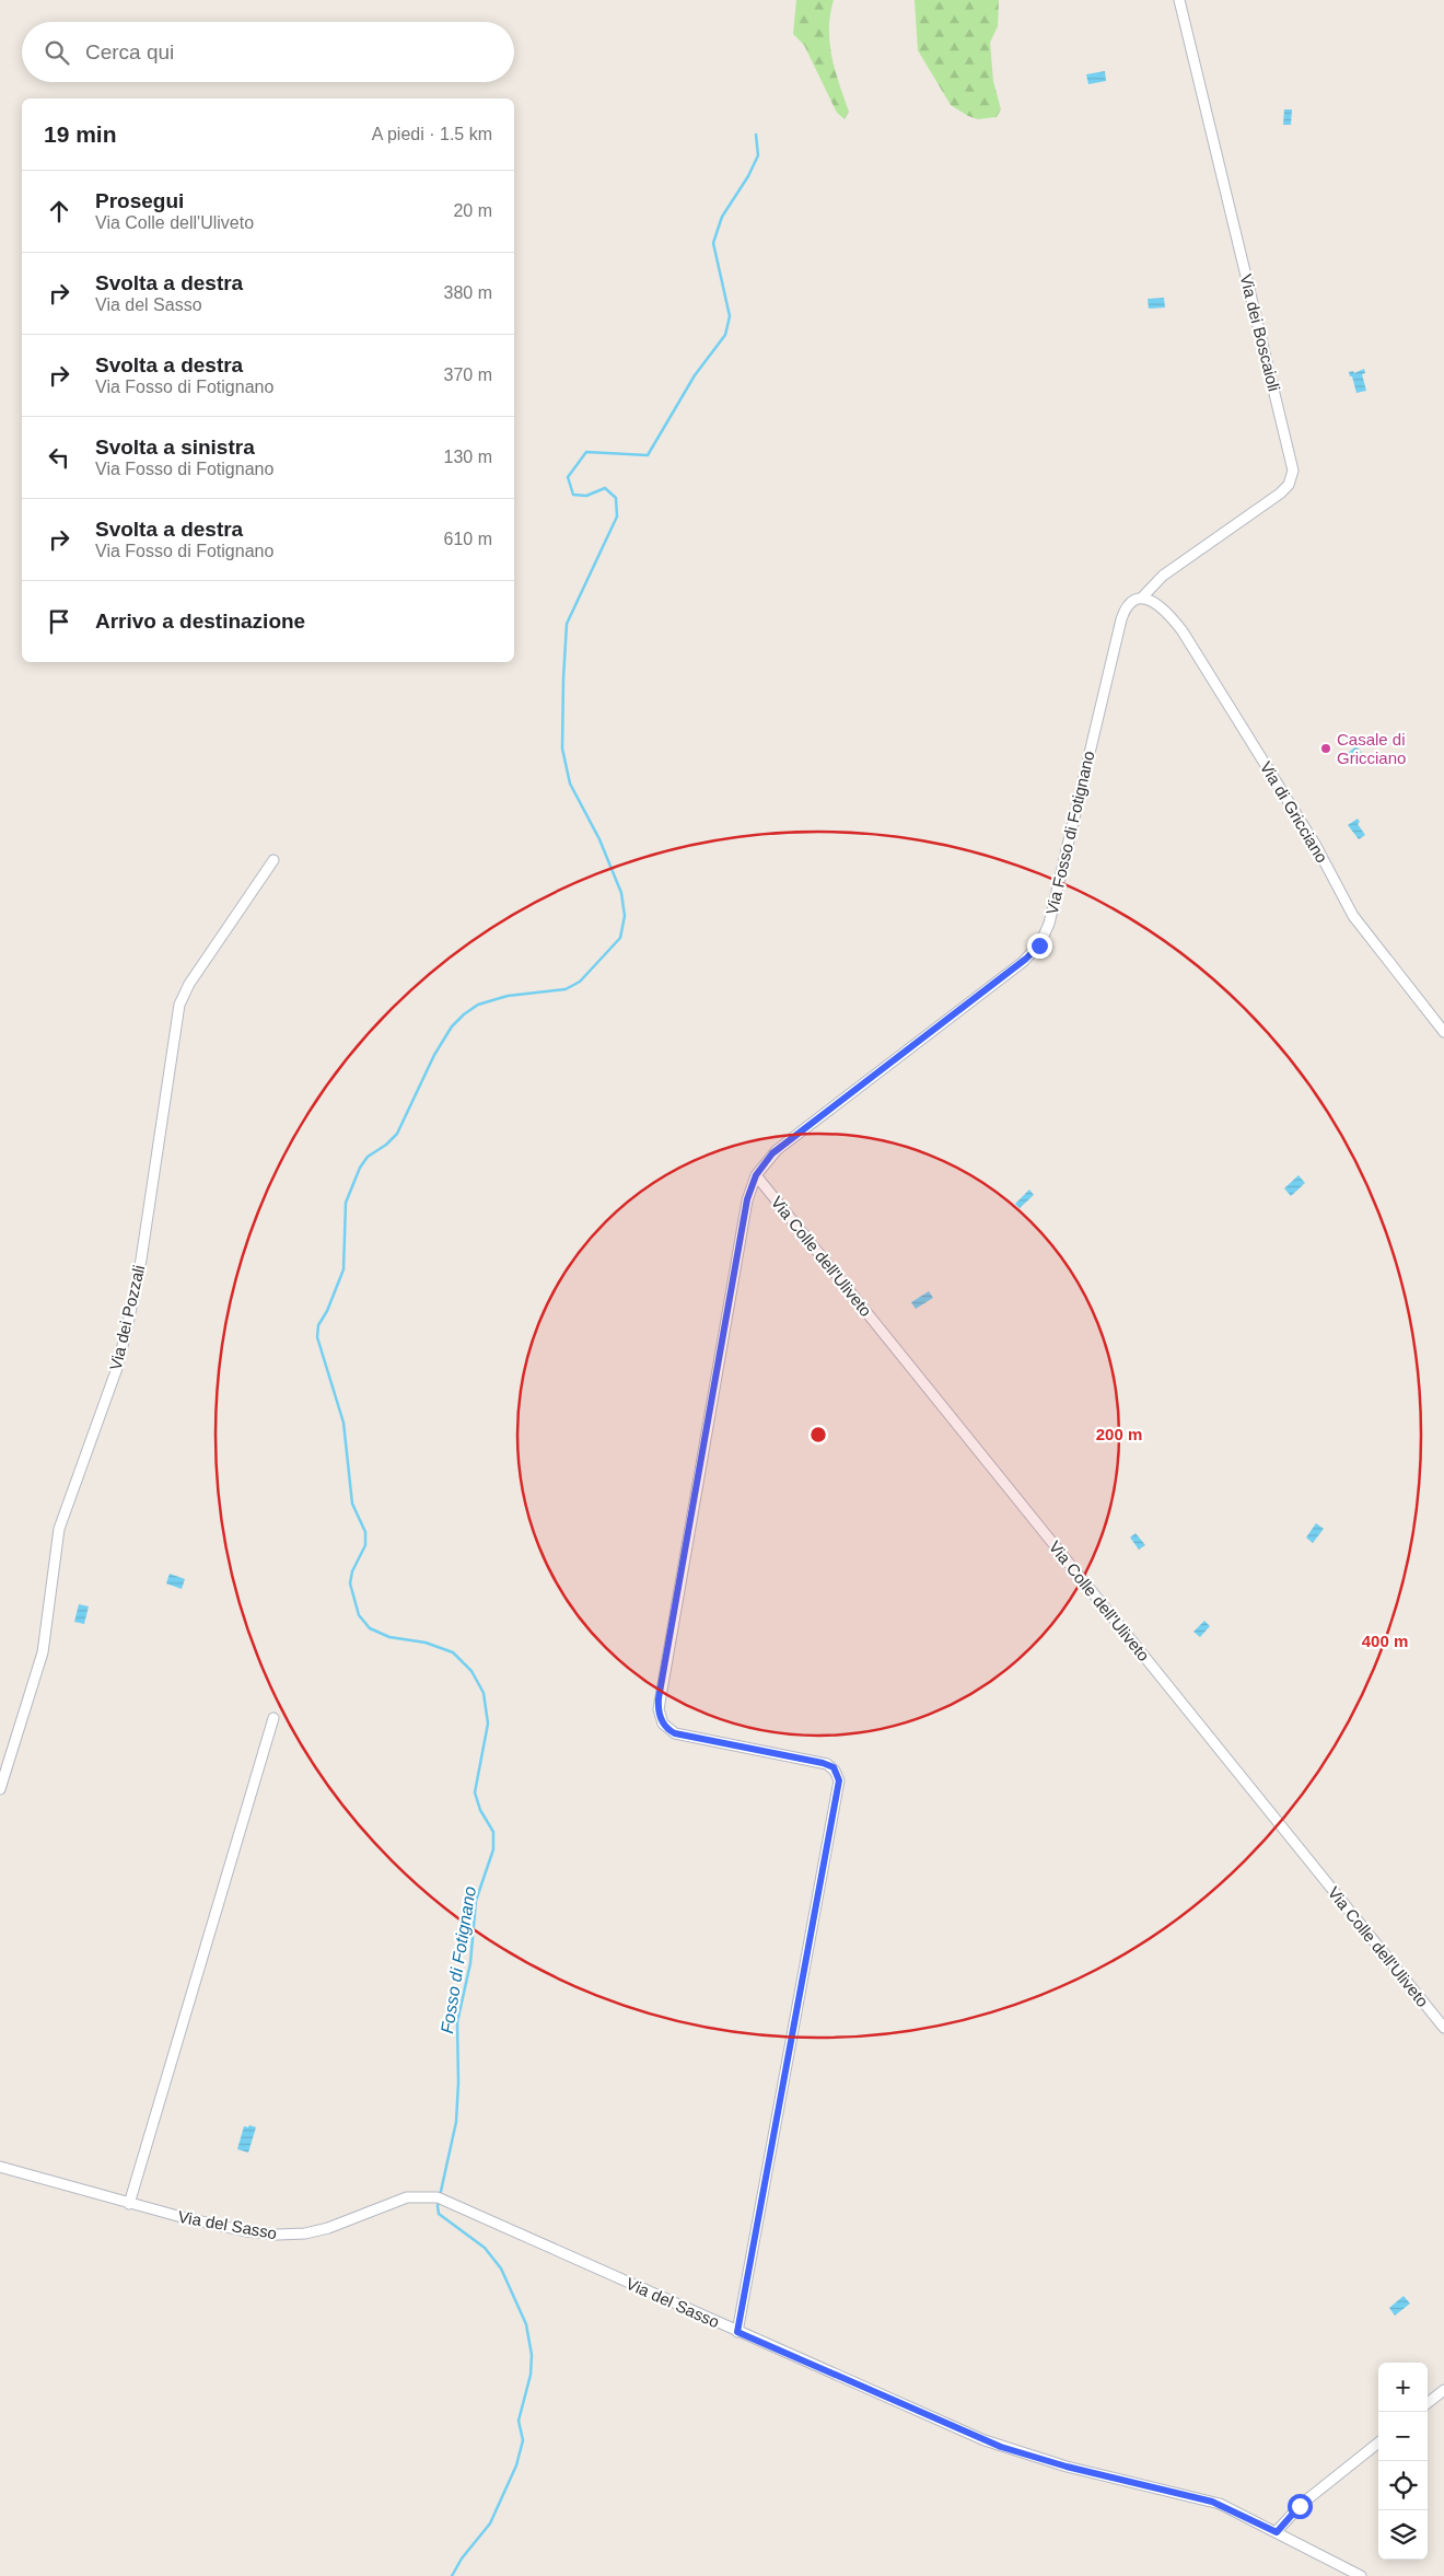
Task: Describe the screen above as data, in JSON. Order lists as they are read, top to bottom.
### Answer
{
  "streets": {
    "street": [
      "Via dei Boscaioli",
      "Via di Gricciano",
      "Via Fosso di Fotignano",
      "Via Colle dell'Uliveto",
      "Via dei Pozzali",
      "Via del Sasso"
    ]
  },
  "crossings": [
    ["Via dei Boscaioli", "Via di Gricciano"],
    ["Via dei Boscaioli", "Via Fosso di Fotignano"],
    ["Via di Gricciano", "Via Fosso di Fotignano"],
    ["Via Fosso di Fotignano", "Via Colle dell'Uliveto"],
    ["Via Fosso di Fotignano", "Via del Sasso"]
  ],
  "water": ["Fosso di Fotignano"],
  "places": ["Casale di Gricciano"],
  "page": {
    "search": "Cerca qui",
    "heading": ["19 min", "A piedi · 1.5 km"],
    "list": [
      ["Prosegui", "Via Colle dell'Uliveto", "20 m"],
      ["Svolta a destra", "Via del Sasso", "380 m"],
      ["Svolta a destra", "Via Fosso di Fotignano", "370 m"],
      ["Svolta a sinistra", "Via Fosso di Fotignano", "130 m"],
      ["Svolta a destra", "Via Fosso di Fotignano", "610 m"],
      "Arrivo a destinazione"
    ],
    "map_buttons": ["+", "−"]
  },
  "rings": ["200 m", "400 m"]
}
